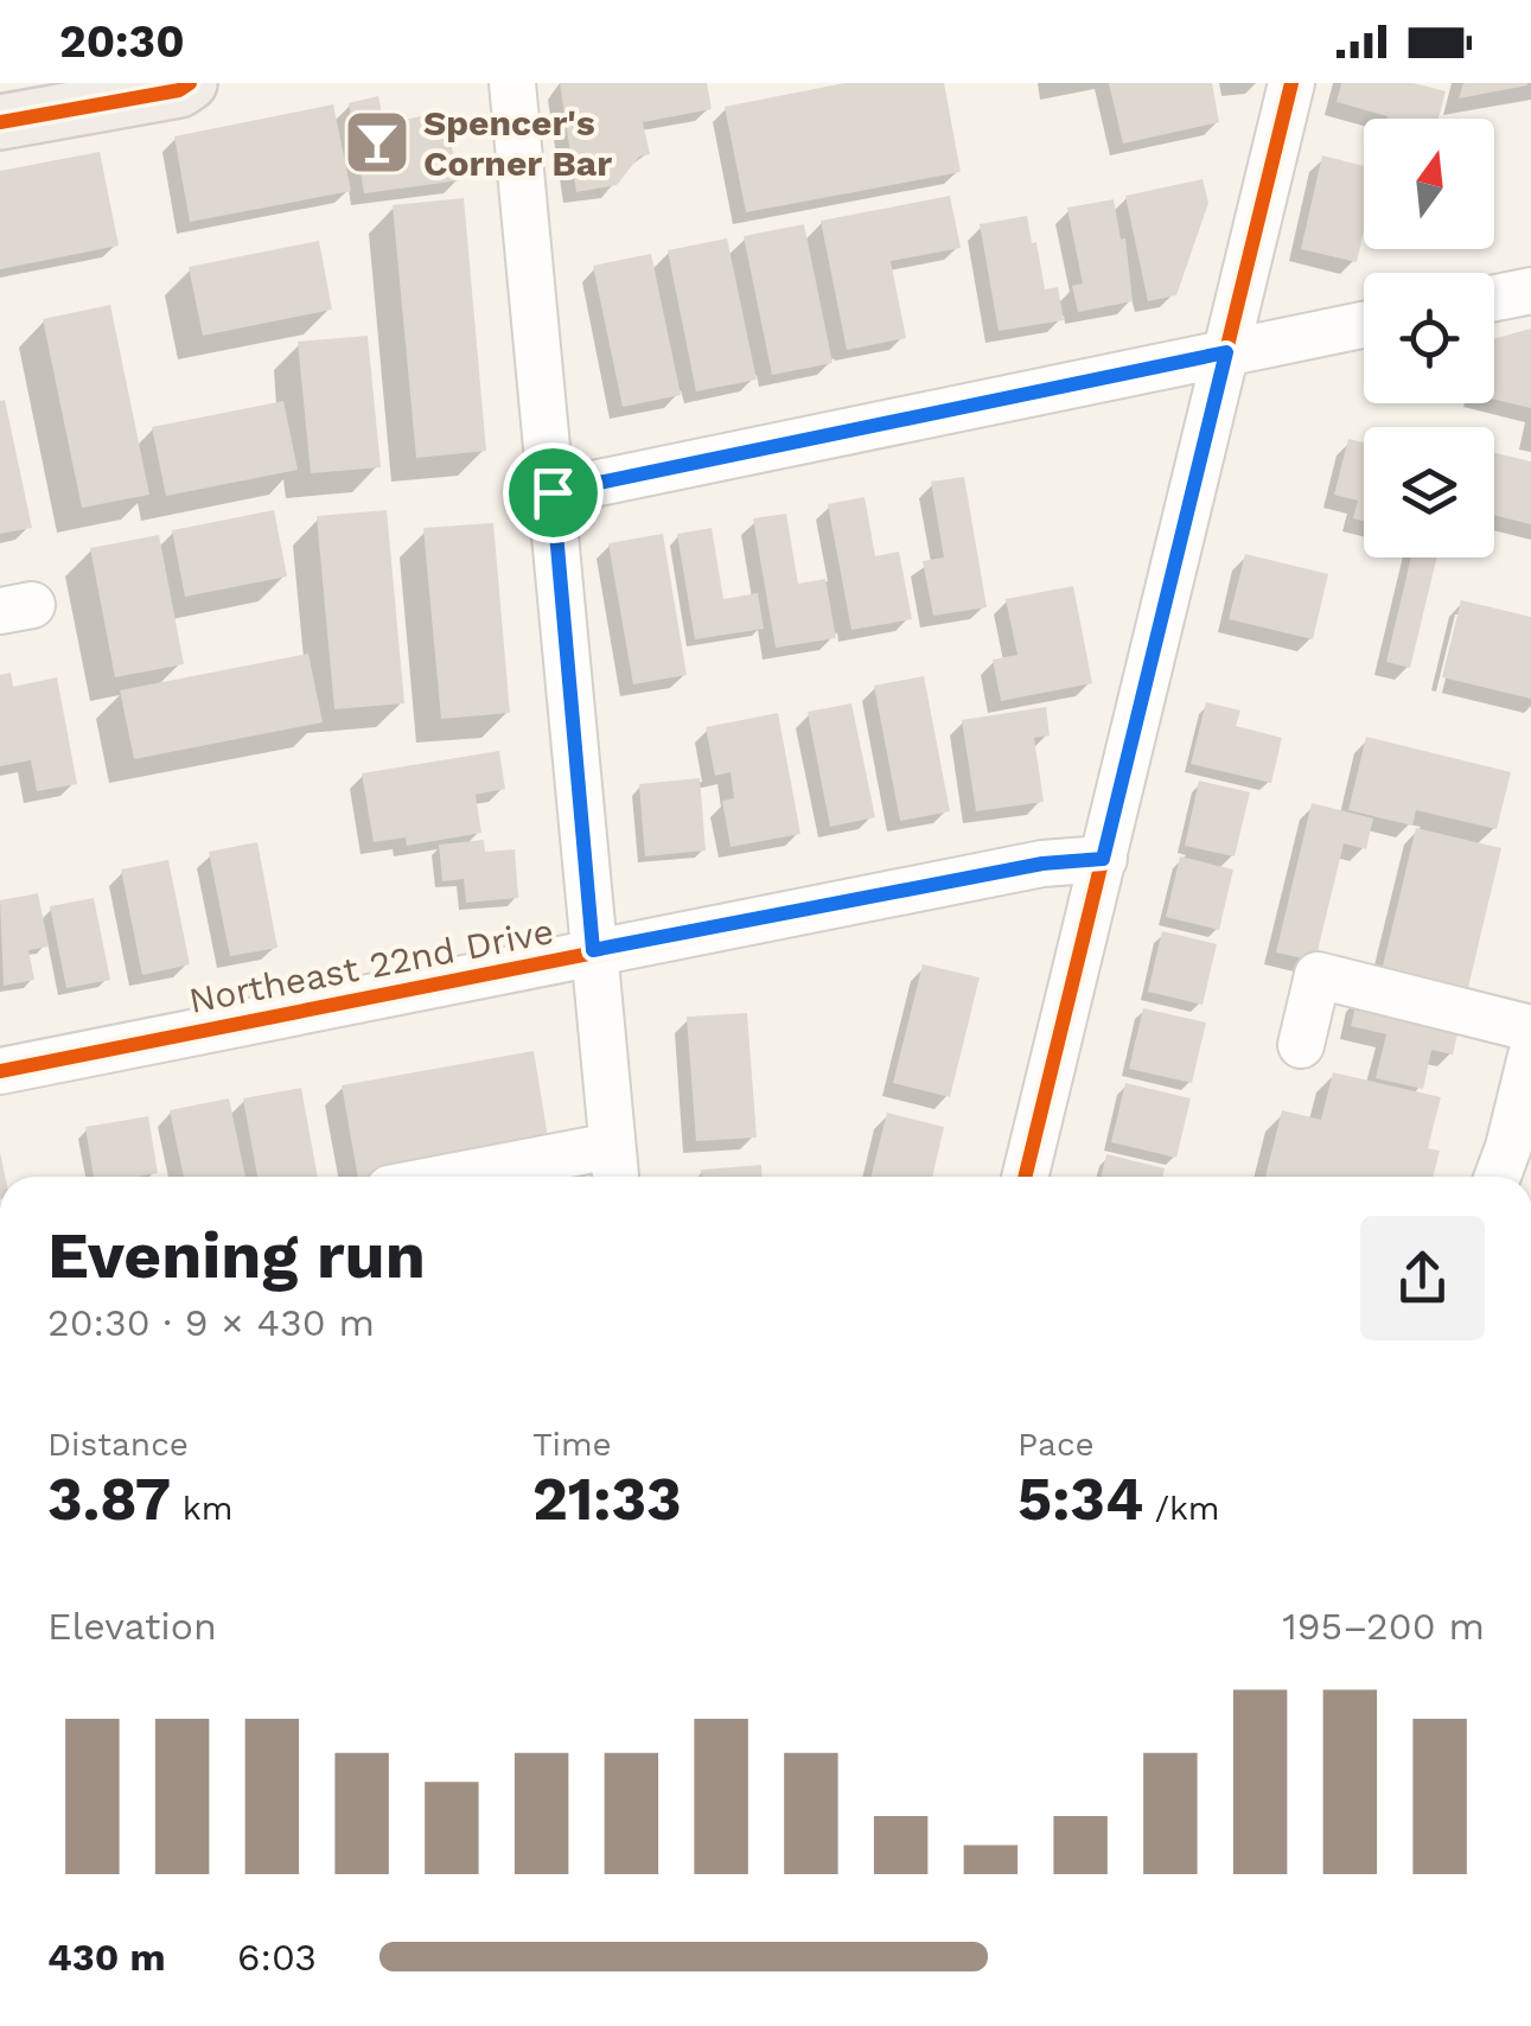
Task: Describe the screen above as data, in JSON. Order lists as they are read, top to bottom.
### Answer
{
  "streets": {
    "street": ["Northeast 22nd Drive"]
  },
  "places": {
    "bar": ["Spencer's Corner Bar"]
  },
  "north": "top",
  "page": {
    "status": "20:30",
    "heading": ["Evening run", "20:30 · 9 × 430 m"],
    "stats": [
      ["Distance", "3.87 km"],
      ["Time", "21:33"],
      ["Pace", "5:34 /km"]
    ],
    "chart": ["Elevation", "195–200 m"],
    "list": [
      {
        "name": "430 m",
        "note": "6:03"
      }
    ]
  }
}
